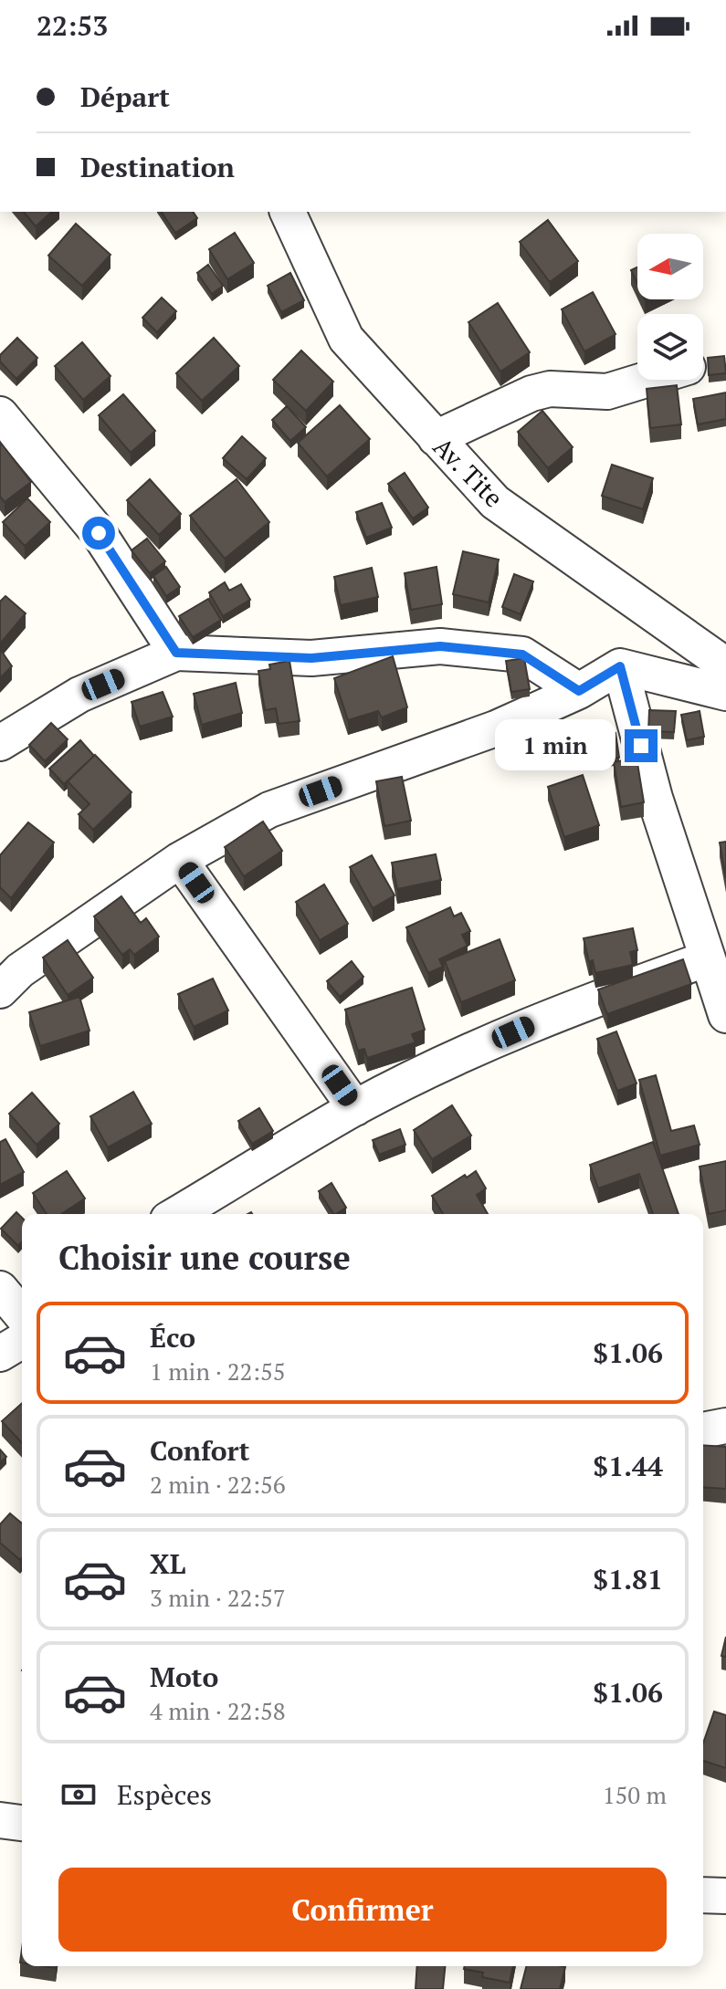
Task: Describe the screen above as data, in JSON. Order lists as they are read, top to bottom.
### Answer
{
  "streets": {
    "street": ["Av. Tite"]
  },
  "north": "left",
  "page": {
    "status": "22:53",
    "banner": ["Départ", "Destination"],
    "bubble": "1 min",
    "heading": "Choisir une course",
    "list": [
      {
        "name": "Éco",
        "note": "1 min · 22:55",
        "value": "$1.06"
      },
      {
        "name": "Confort",
        "note": "2 min · 22:56",
        "value": "$1.44"
      },
      {
        "name": "XL",
        "note": "3 min · 22:57",
        "value": "$1.81"
      },
      {
        "name": "Moto",
        "note": "4 min · 22:58",
        "value": "$1.06"
      }
    ],
    "pay": ["Espèces", "150 m"],
    "buttons": "Confirmer"
  }
}
